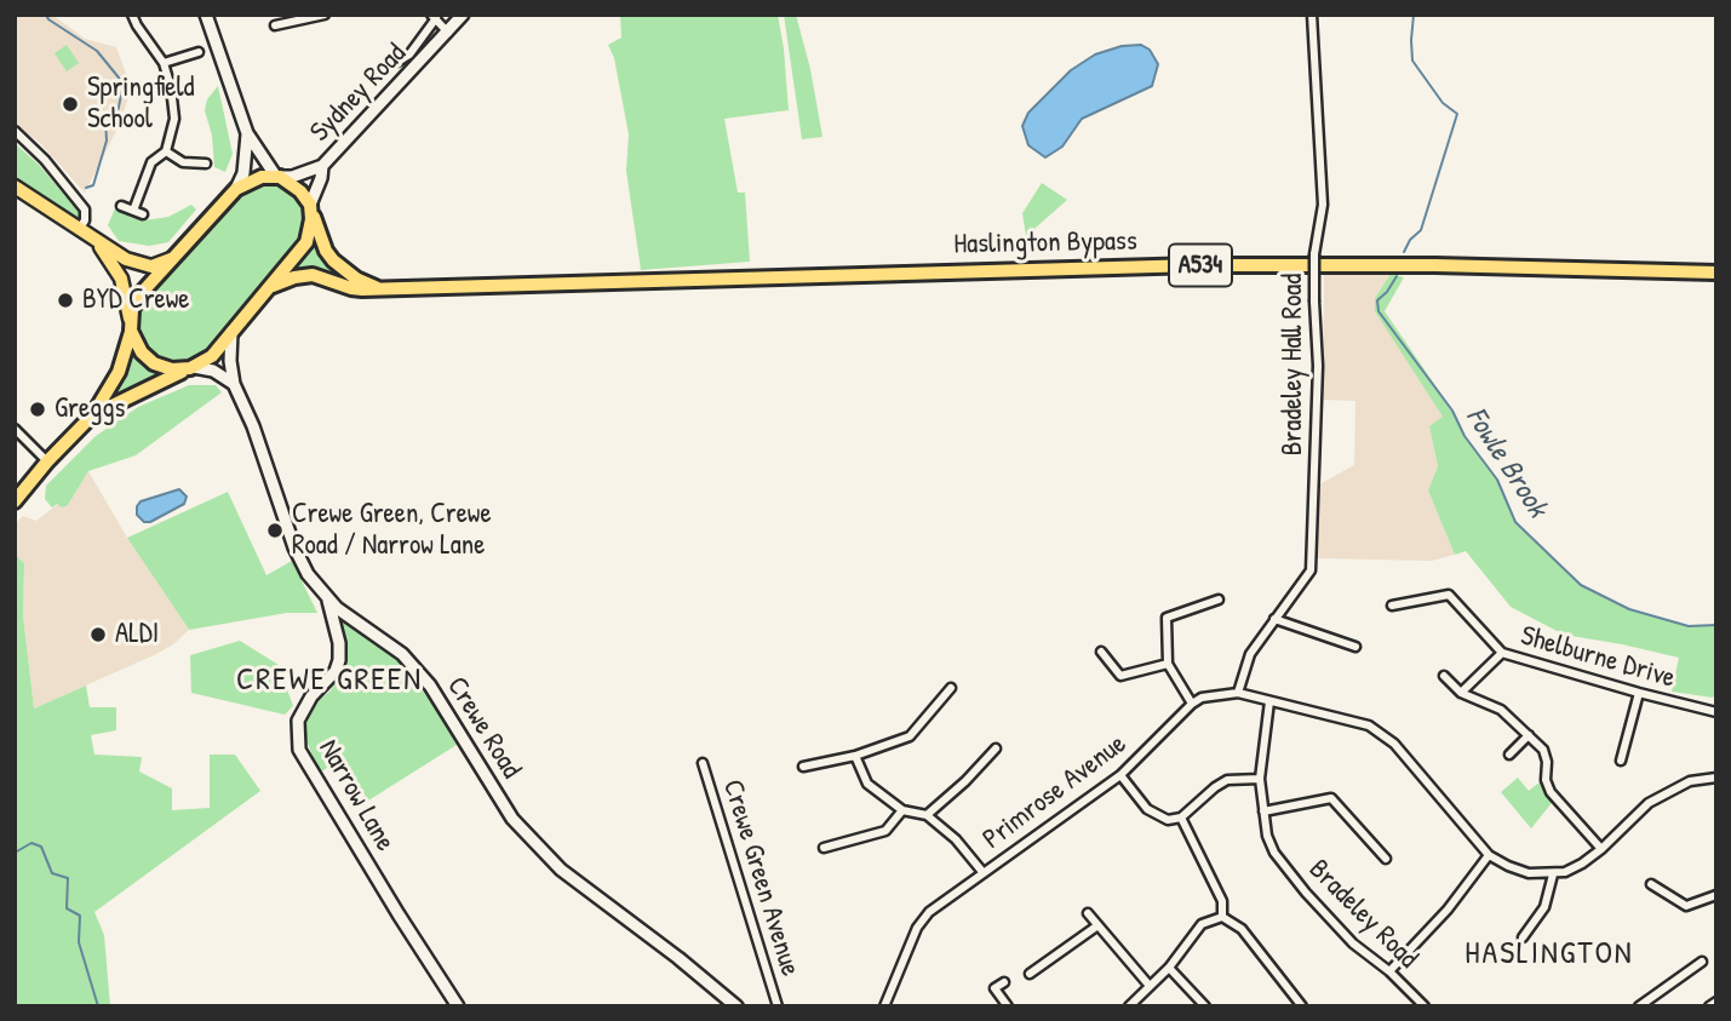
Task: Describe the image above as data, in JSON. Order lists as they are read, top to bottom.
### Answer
{
  "streets": {
    "highway": ["Haslington Bypass", "A534"],
    "street": [
      "Sydney Road",
      "Bradeley Hall Road",
      "Shelburne Drive",
      "Crewe Road",
      "Primrose Avenue",
      "Narrow Lane",
      "Crewe Green Avenue",
      "Bradeley Road"
    ]
  },
  "crossings": [
    ["Crewe Road", "Narrow Lane"]
  ],
  "districts": ["CREWE GREEN", "HASLINGTON"],
  "water": ["Fowle Brook"],
  "places": [
    "Springfield School",
    "BYD Crewe",
    "Greggs",
    "Crewe Green, Crewe Road / Narrow Lane",
    "ALDI"
  ]
}
